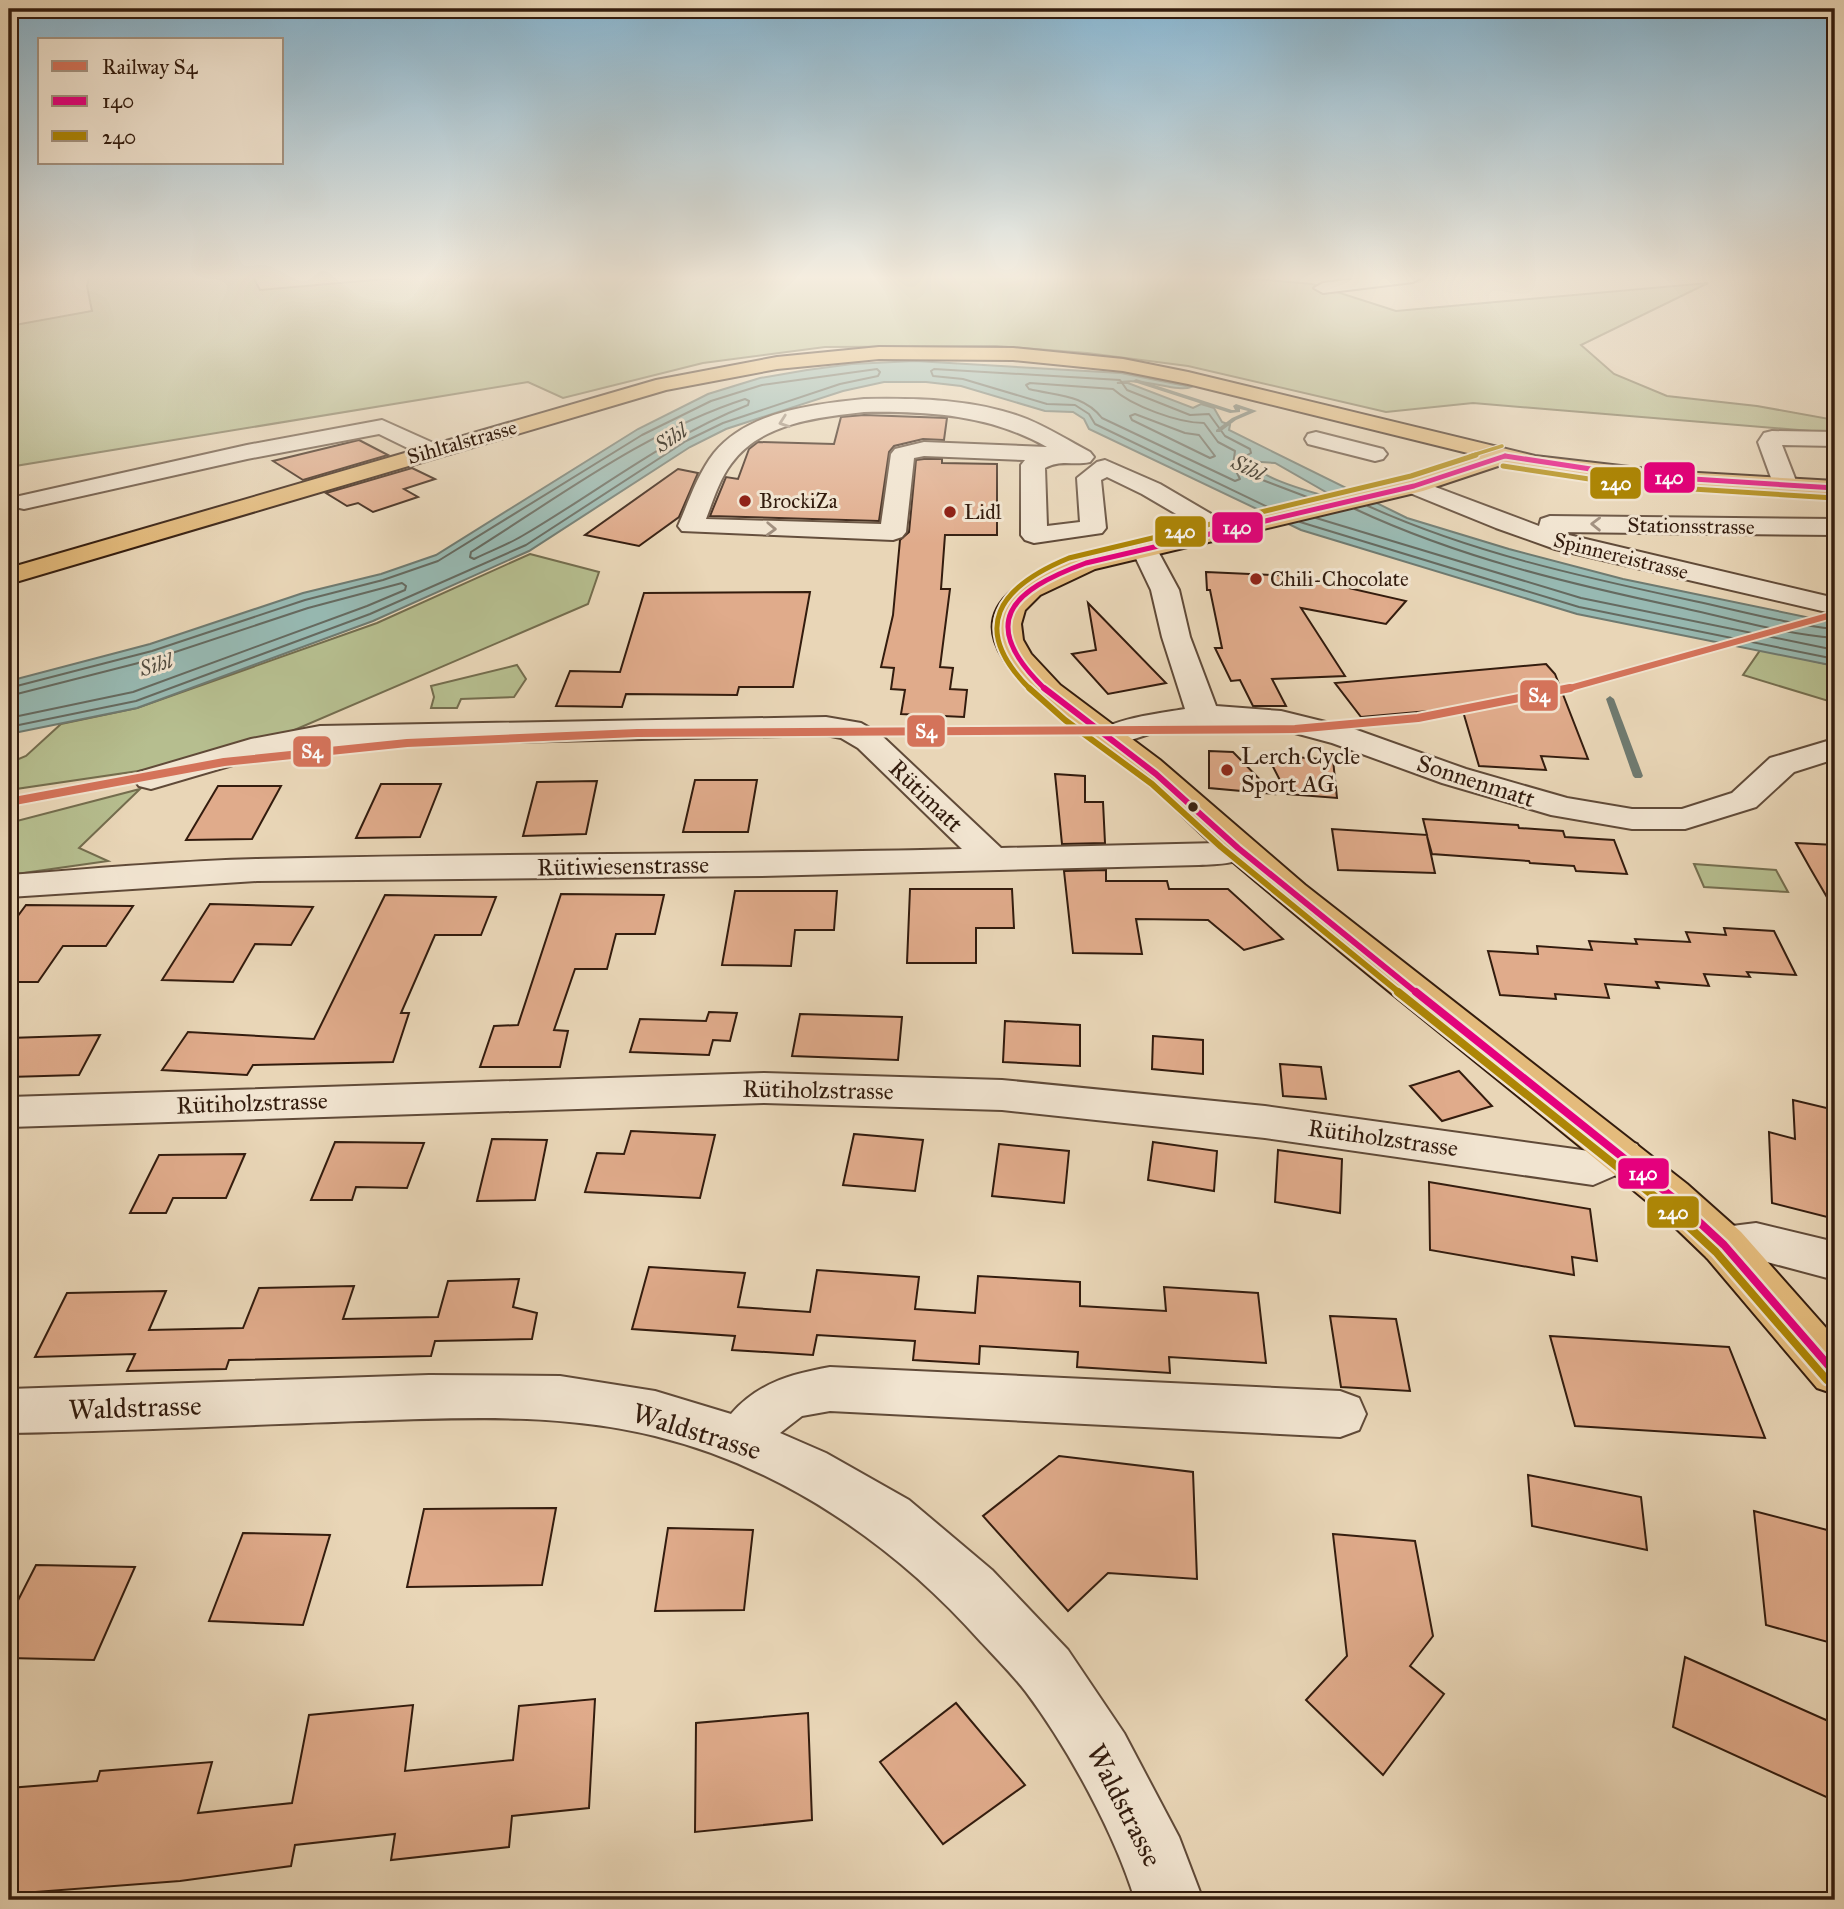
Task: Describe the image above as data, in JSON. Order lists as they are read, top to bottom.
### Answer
{
  "streets": {
    "main road": ["Sihltalstrasse"],
    "street": [
      "Stationsstrasse",
      "Spinnereistrasse",
      "Sonnenmatt",
      "Rütimatt",
      "Rütiwiesenstrasse",
      "Rütiholzstrasse",
      "Waldstrasse"
    ]
  },
  "crossings": [
    ["Stationsstrasse", "Spinnereistrasse"],
    ["Rütimatt", "Rütiwiesenstrasse"]
  ],
  "one_way": ["Stationsstrasse"],
  "water": ["Sihl"],
  "places": [
    "BrockiZa",
    "Lidl",
    "Chili-Chocolate",
    "Lerch Cycle Sport AG"
  ],
  "lines": ["transit line 240", "transit line 140", "rail line S4"],
  "legend": ["Railway S4", "140", "240"]
}
